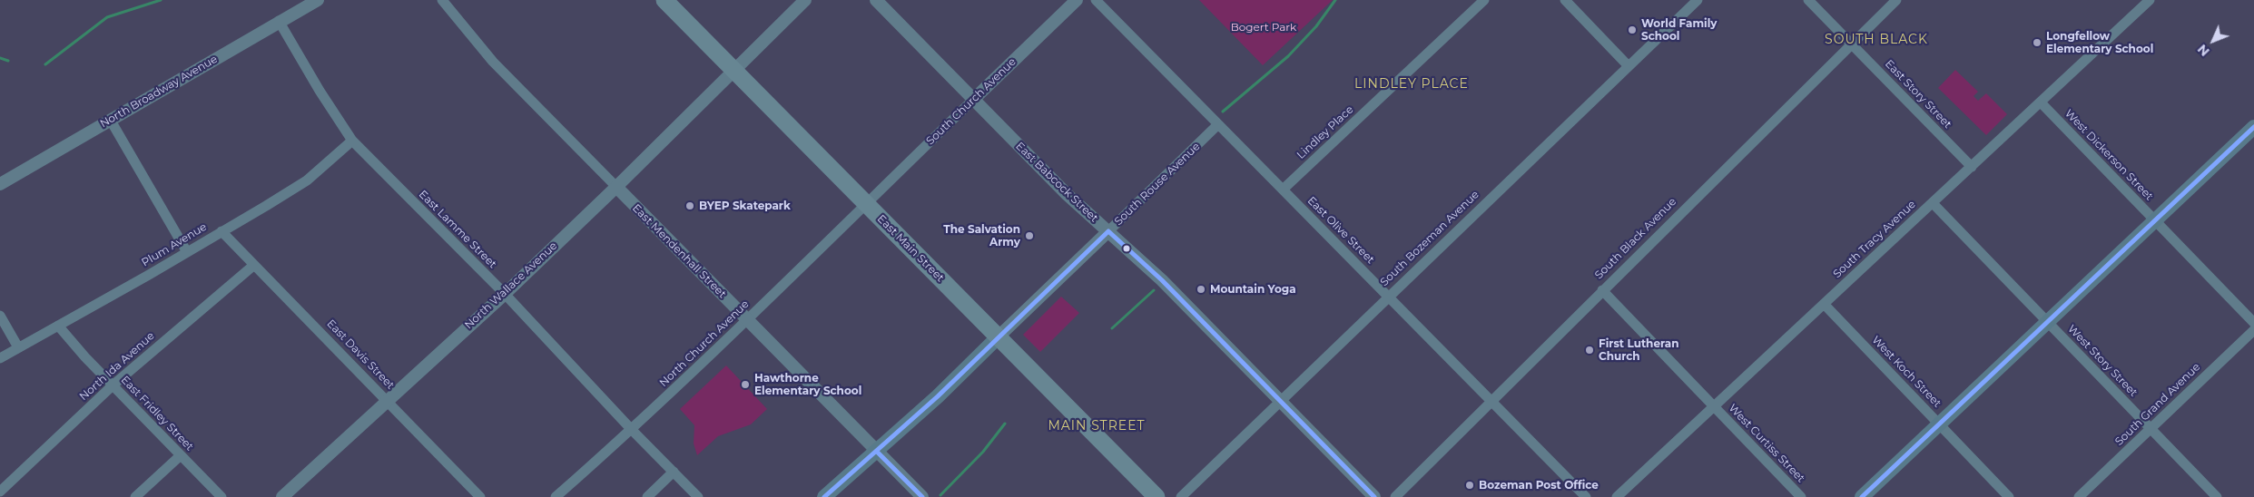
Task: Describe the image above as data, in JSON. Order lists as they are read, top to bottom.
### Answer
{
  "streets": {
    "highway": ["East Main Street"],
    "street": [
      "North Broadway Avenue",
      "East Story Street",
      "South Church Avenue",
      "Lindley Place",
      "West Dickerson Street",
      "East Babcock Street",
      "South Rouse Avenue",
      "East Lamme Street",
      "East Olive Street",
      "South Bozeman Avenue",
      "South Black Avenue",
      "South Tracy Avenue",
      "Plum Avenue",
      "East Mendenhall Street",
      "North Wallace Avenue",
      "North Church Avenue",
      "East Davis Street",
      "West Story Street",
      "North Ida Avenue",
      "West Koch Street",
      "South Grand Avenue",
      "East Fridley Street",
      "West Curtiss Street"
    ]
  },
  "crossings": [
    ["North Broadway Avenue", "East Lamme Street"],
    ["East Story Street", "South Black Avenue"],
    ["East Story Street", "South Tracy Avenue"],
    ["South Church Avenue", "East Babcock Street"],
    ["South Church Avenue", "East Main Street"],
    ["South Church Avenue", "North Church Avenue"],
    ["Lindley Place", "East Olive Street"],
    ["West Dickerson Street", "South Tracy Avenue"],
    ["East Babcock Street", "South Rouse Avenue"],
    ["East Babcock Street", "South Bozeman Avenue"],
    ["South Rouse Avenue", "East Olive Street"],
    ["South Rouse Avenue", "East Main Street"],
    ["East Lamme Street", "Plum Avenue"],
    ["East Lamme Street", "North Wallace Avenue"],
    ["East Lamme Street", "North Church Avenue"],
    ["East Olive Street", "South Bozeman Avenue"],
    ["East Olive Street", "South Black Avenue"],
    ["South Black Avenue", "West Curtiss Street"],
    ["South Tracy Avenue", "West Story Street"],
    ["South Tracy Avenue", "West Koch Street"],
    ["South Tracy Avenue", "West Curtiss Street"],
    ["Plum Avenue", "East Davis Street"],
    ["Plum Avenue", "East Fridley Street"],
    ["East Main Street", "North Wallace Avenue"],
    ["East Main Street", "North Church Avenue"],
    ["East Mendenhall Street", "North Wallace Avenue"],
    ["East Mendenhall Street", "North Church Avenue"],
    ["North Wallace Avenue", "East Davis Street"],
    ["East Davis Street", "North Ida Avenue"],
    ["West Story Street", "South Grand Avenue"],
    ["North Ida Avenue", "East Fridley Street"]
  ],
  "districts": ["SOUTH BLACK", "LINDLEY PLACE", "MAIN STREET"],
  "parks": ["Bogert Park"],
  "places": [
    "World Family School",
    "Longfellow Elementary School",
    "BYEP Skatepark",
    "The Salvation Army",
    "Mountain Yoga",
    "First Lutheran Church",
    "Hawthorne Elementary School",
    "Bozeman Post Office"
  ],
  "north": "bottom left"
}
